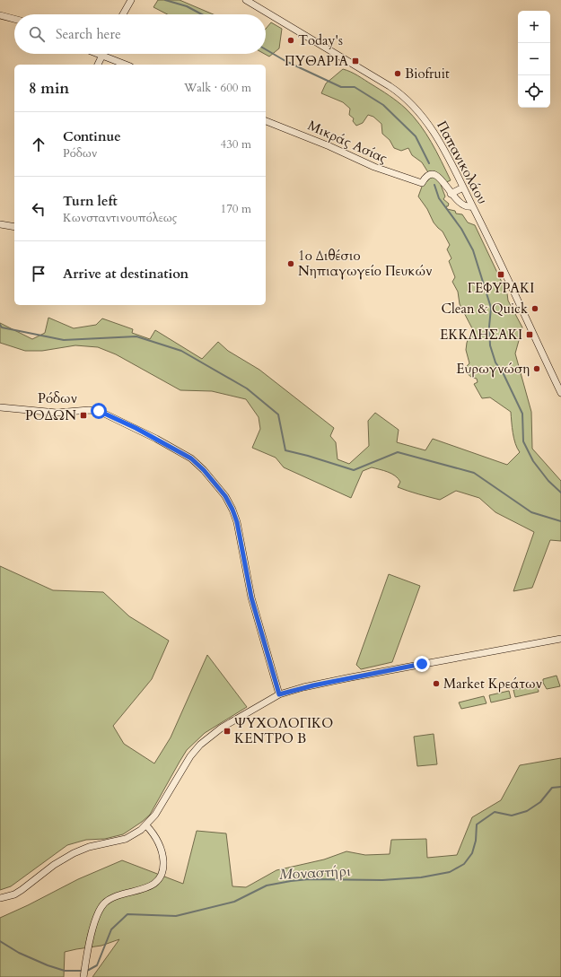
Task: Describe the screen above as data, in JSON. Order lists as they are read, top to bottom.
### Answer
{
  "streets": {
    "main road": ["Μικράς Ασίας", "Παπανικολάου", "Ρόδων"]
  },
  "water": ["Μοναστήρι"],
  "places": {
    "other": [
      "Today's",
      "Biofruit",
      "1ο Διθέσιο Νηπιαγωγείο Πευκών",
      "Clean & Quick",
      "Ευρωγνώση",
      "Market Κρεάτων"
    ],
    "transit": [
      "ΠΥΘΑΡΙΑ",
      "ΓΕΦΥΡΑΚΙ",
      "ΕΚΚΛΗΣΑΚΙ",
      "ΡΟΔΩΝ",
      "ΨΥΧΟΛΟΓΙΚΟ ΚΕΝΤΡΟ B"
    ]
  },
  "page": {
    "map_buttons": ["+", "−"],
    "search": "Search here",
    "heading": ["8 min", "Walk · 600 m"],
    "list": [
      ["Continue", "Ρόδων", "430 m"],
      ["Turn left", "Κωνσταντινουπόλεως", "170 m"],
      "Arrive at destination"
    ]
  }
}
